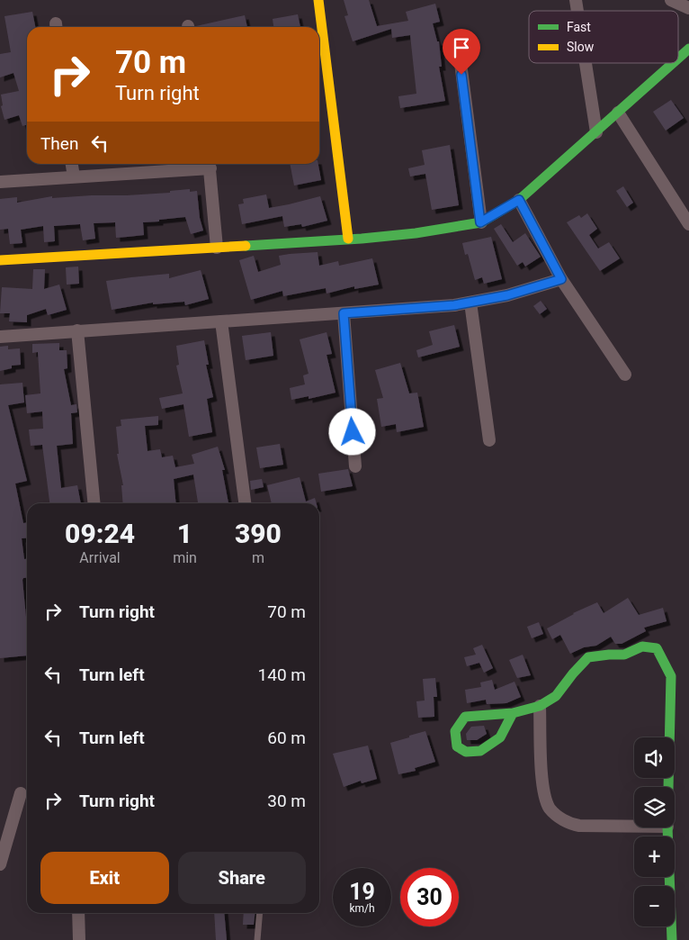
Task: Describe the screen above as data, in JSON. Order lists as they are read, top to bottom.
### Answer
{
  "legend": ["Fast", "Slow"],
  "page": {
    "turn": ["70 m", "Turn right"],
    "then": "Then",
    "eta": [
      "09:24",
      "Arrival",
      "1",
      "min",
      "390",
      "m"
    ],
    "list": [
      {
        "name": "Turn right",
        "value": "70 m"
      },
      {
        "name": "Turn left",
        "value": "140 m"
      },
      {
        "name": "Turn left",
        "value": "60 m"
      },
      {
        "name": "Turn right",
        "value": "30 m"
      }
    ],
    "map_buttons": ["+", "−"],
    "buttons": ["Exit", "Share"],
    "speed": "19 km/h",
    "limit": "30"
  }
}
